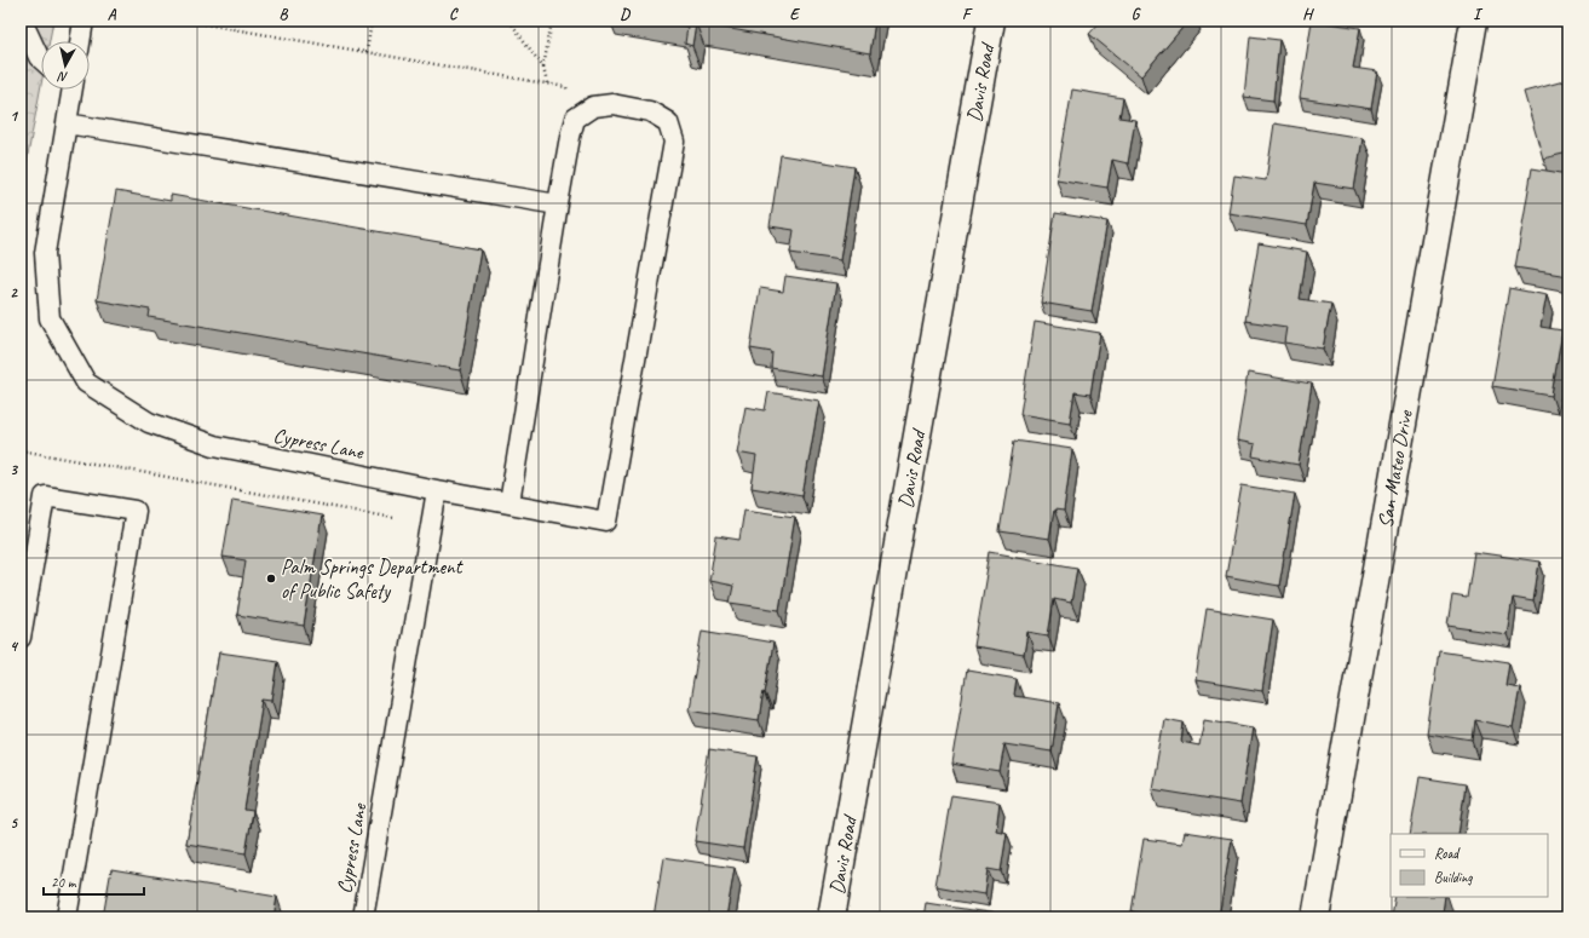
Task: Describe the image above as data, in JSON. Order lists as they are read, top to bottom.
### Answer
{
  "streets": {
    "street": ["Davis Road", "San Mateo Drive"],
    "lane": ["Cypress Lane"]
  },
  "places": ["Palm Springs Department of Public Safety"],
  "legend": ["Road", "Building"],
  "scale_bar": "20 m",
  "north": "bottom",
  "grid": {
    "columns": [
      "A",
      "B",
      "C",
      "D",
      "E",
      "F",
      "G",
      "H",
      "I"
    ],
    "rows": [
      "1",
      "2",
      "3",
      "4",
      "5"
    ]
  }
}
